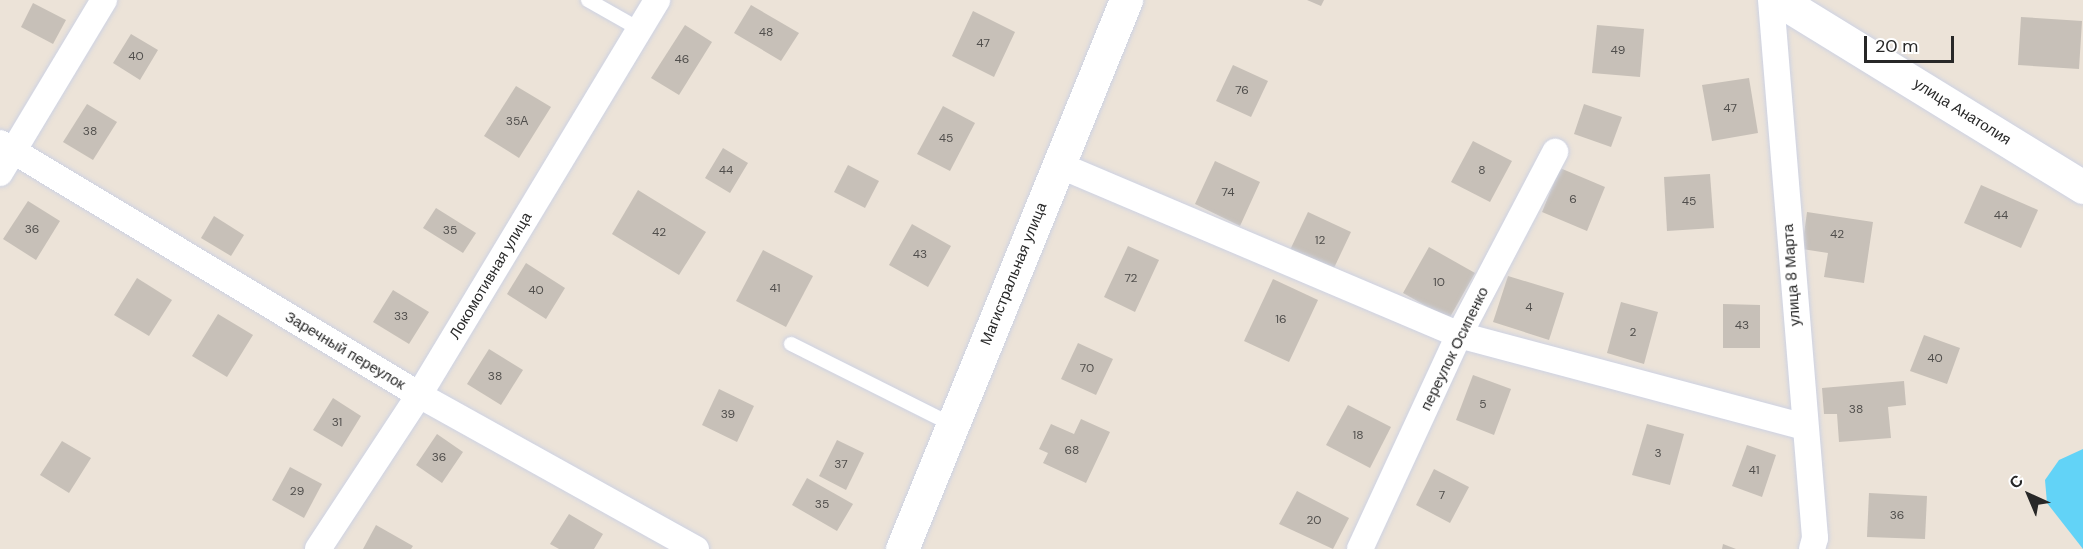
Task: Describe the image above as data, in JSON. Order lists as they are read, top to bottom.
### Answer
{
  "streets": {
    "street": [
      "улица Анатолия",
      "Магистральная улица",
      "улица 8 Марта",
      "Локомотивная улица",
      "переулок Осипенко",
      "Заречный переулок"
    ]
  },
  "crossings": [
    ["Локомотивная улица", "Заречный переулок"]
  ],
  "house_numbers": [
    "48",
    "47",
    "49",
    "40",
    "46",
    "76",
    "47",
    "35А",
    "38",
    "45",
    "44",
    "8",
    "74",
    "6",
    "45",
    "44",
    "36",
    "35",
    "42",
    "42",
    "12",
    "43",
    "72",
    "10",
    "41",
    "40",
    "4",
    "33",
    "16",
    "43",
    "2",
    "40",
    "70",
    "38",
    "5",
    "38",
    "39",
    "31",
    "18",
    "68",
    "3",
    "36",
    "37",
    "41",
    "29",
    "7",
    "35",
    "36",
    "20"
  ],
  "scale_bar": "20 m",
  "north": "top left"
}
